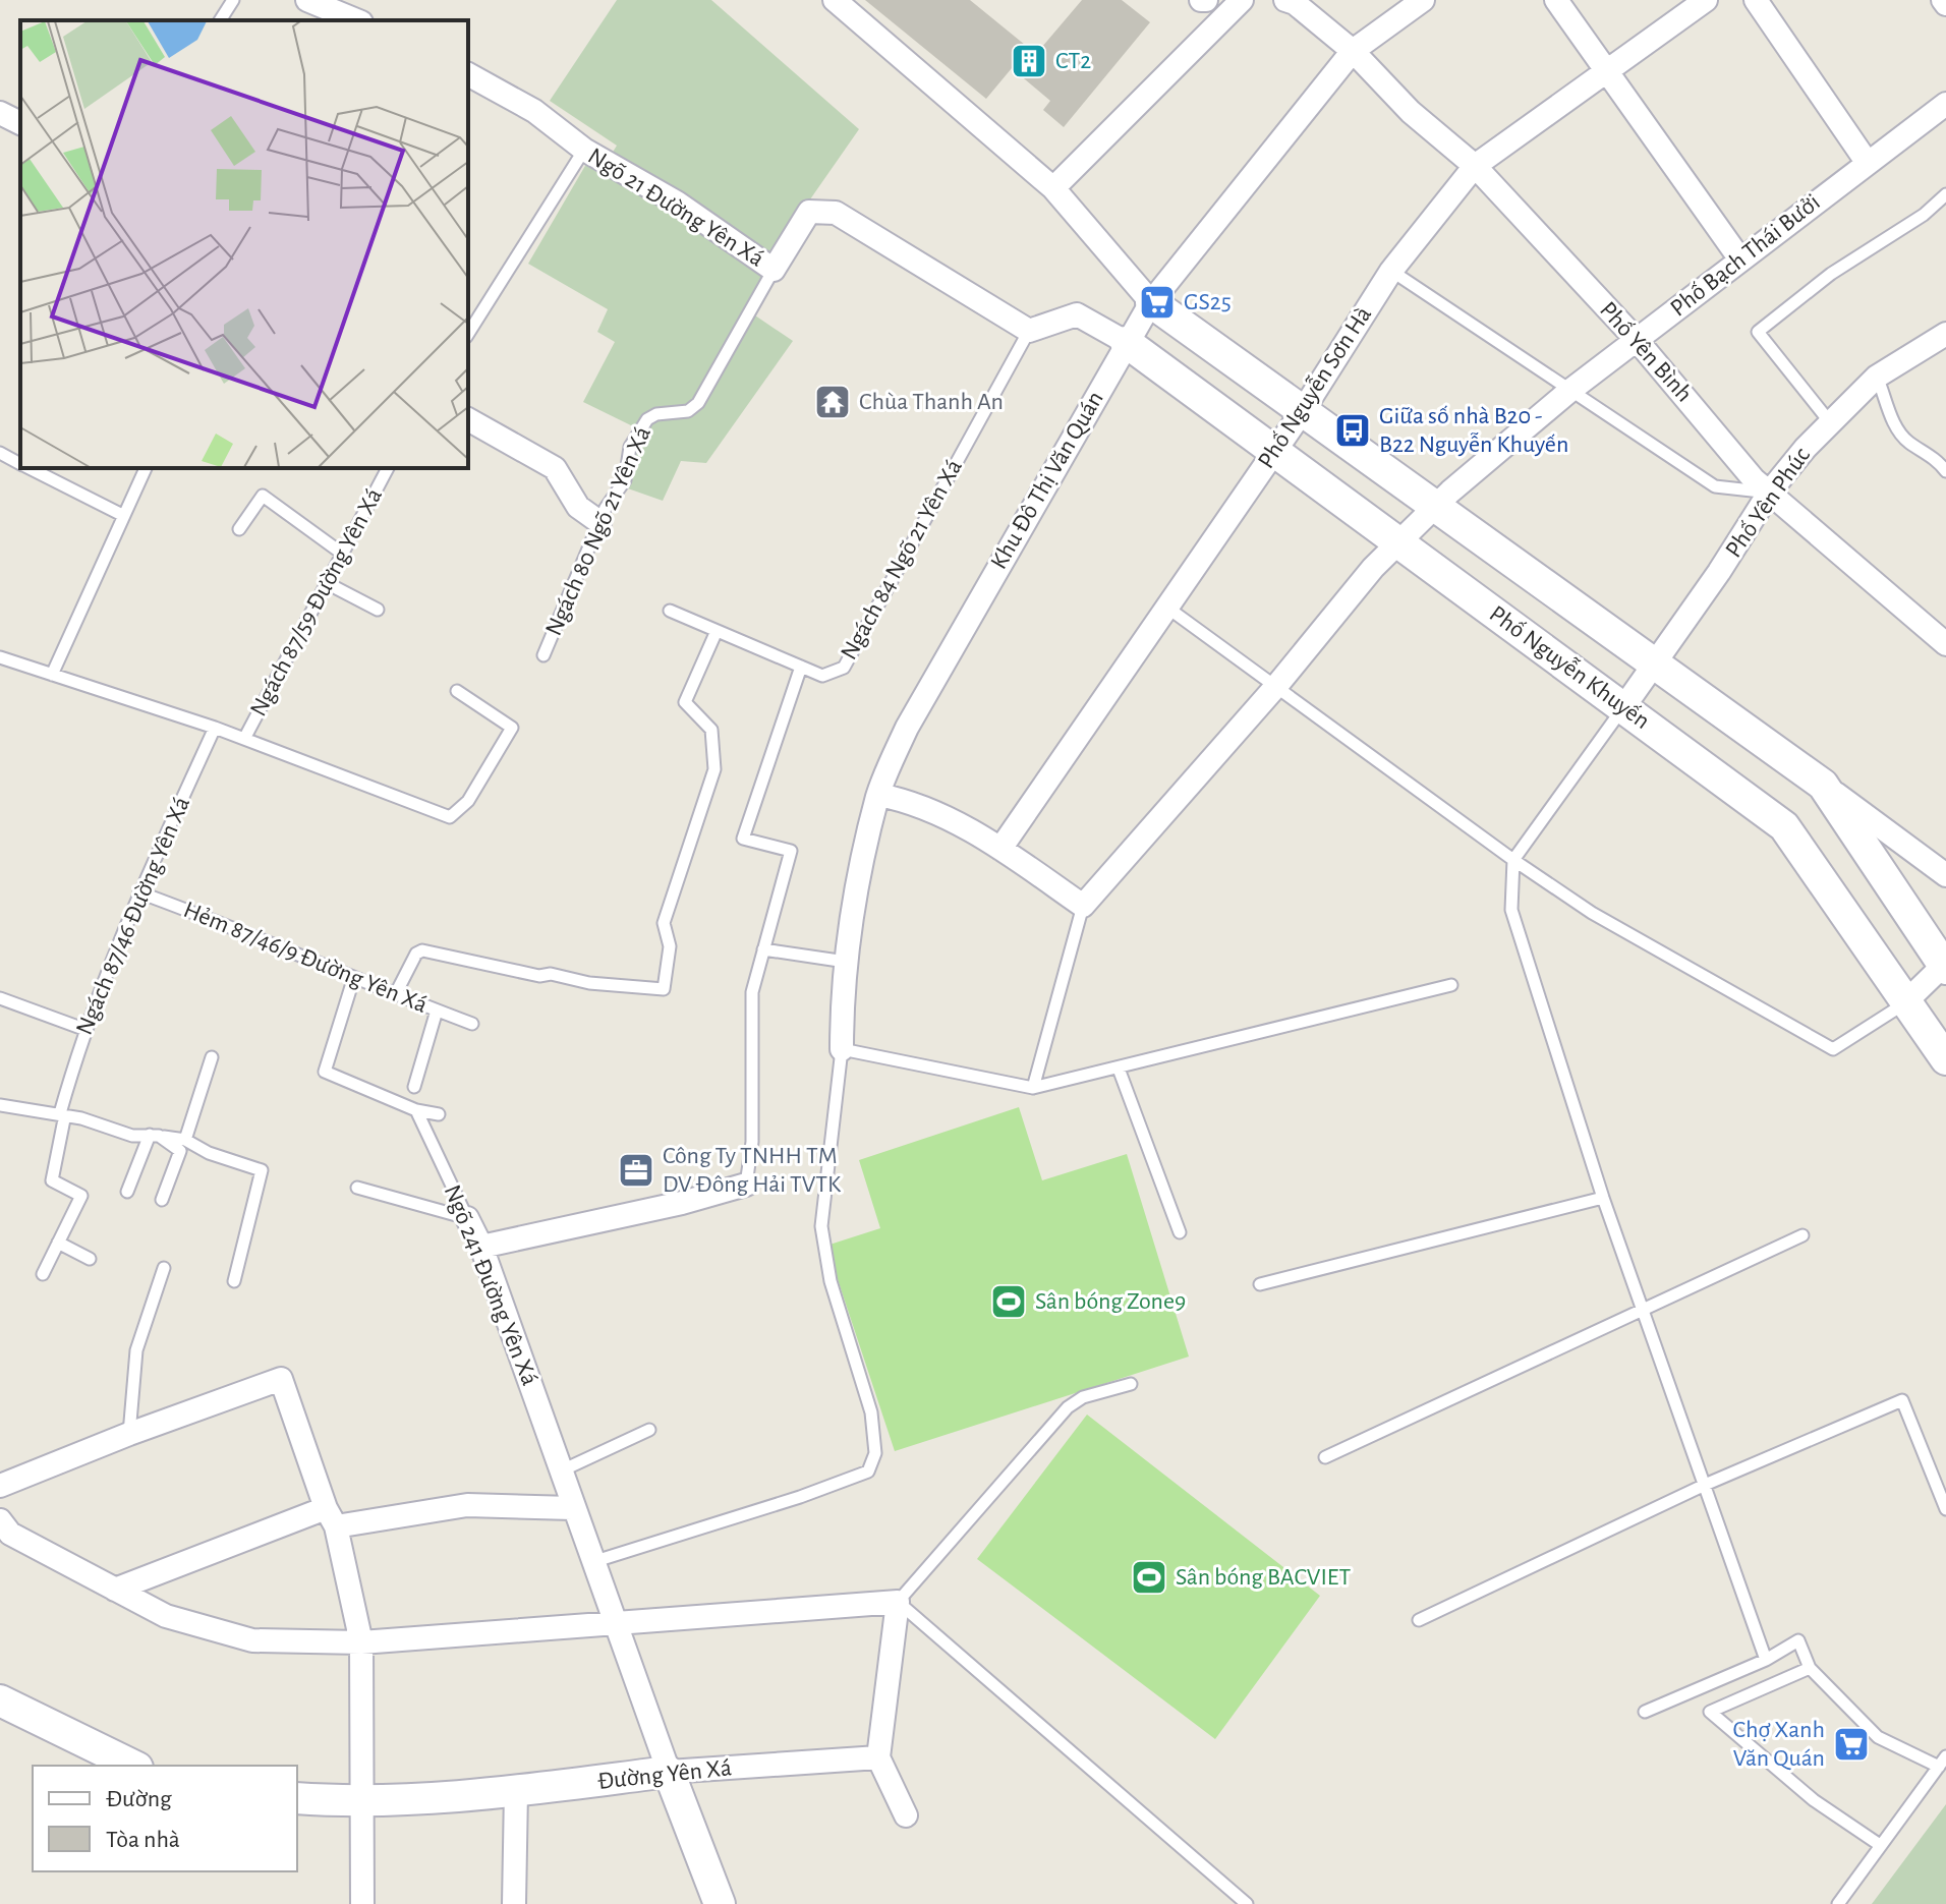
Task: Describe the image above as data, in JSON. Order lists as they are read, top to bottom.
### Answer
{
  "streets": {
    "street": [
      "Ngõ 21 Đường Yên Xá",
      "Phố Bạch Thái Bưởi",
      "Phố Yên Bình",
      "Phố Nguyễn Sơn Hà",
      "Khu Đô Thị Văn Quán",
      "Phố Yên Phúc",
      "Phố Nguyễn Khuyến",
      "Ngõ 241 Đường Yên Xá",
      "Đường Yên Xá"
    ],
    "lane": [
      "Ngách 80 Ngõ 21 Yên Xá",
      "Ngách 84 Ngõ 21 Yên Xá",
      "Ngách 87/59 Đường Yên Xá",
      "Ngách 87/46 Đường Yên Xá",
      "Hẻm 87/46/9 Đường Yên Xá"
    ]
  },
  "crossings": [
    ["Ngõ 21 Đường Yên Xá", "Ngách 80 Ngõ 21 Yên Xá"],
    ["Ngõ 21 Đường Yên Xá", "Ngách 84 Ngõ 21 Yên Xá"],
    ["Phố Bạch Thái Bưởi", "Phố Yên Bình"],
    ["Phố Bạch Thái Bưởi", "Phố Nguyễn Khuyến"],
    ["Phố Yên Bình", "Phố Nguyễn Sơn Hà"],
    ["Phố Yên Bình", "Khu Đô Thị Văn Quán"],
    ["Phố Yên Bình", "Phố Yên Phúc"],
    ["Phố Nguyễn Sơn Hà", "Phố Nguyễn Khuyến"],
    ["Khu Đô Thị Văn Quán", "Phố Nguyễn Khuyến"],
    ["Phố Yên Phúc", "Phố Nguyễn Khuyến"],
    ["Ngách 87/46 Đường Yên Xá", "Hẻm 87/46/9 Đường Yên Xá"],
    ["Ngõ 241 Đường Yên Xá", "Đường Yên Xá"]
  ],
  "places": {
    "building": ["CT2"],
    "supermarket": ["GS25", "Chợ Xanh Văn Quán"],
    "temple": ["Chùa Thanh An"],
    "bus stop": ["Giữa số nhà B20 - B22 Nguyễn Khuyến"],
    "office": ["Công Ty TNHH TM DV Đông Hải TVTK"],
    "sports": ["Sân bóng Zone9", "Sân bóng BACVIET"]
  },
  "legend": ["Đường", "Tòa nhà"]
}
